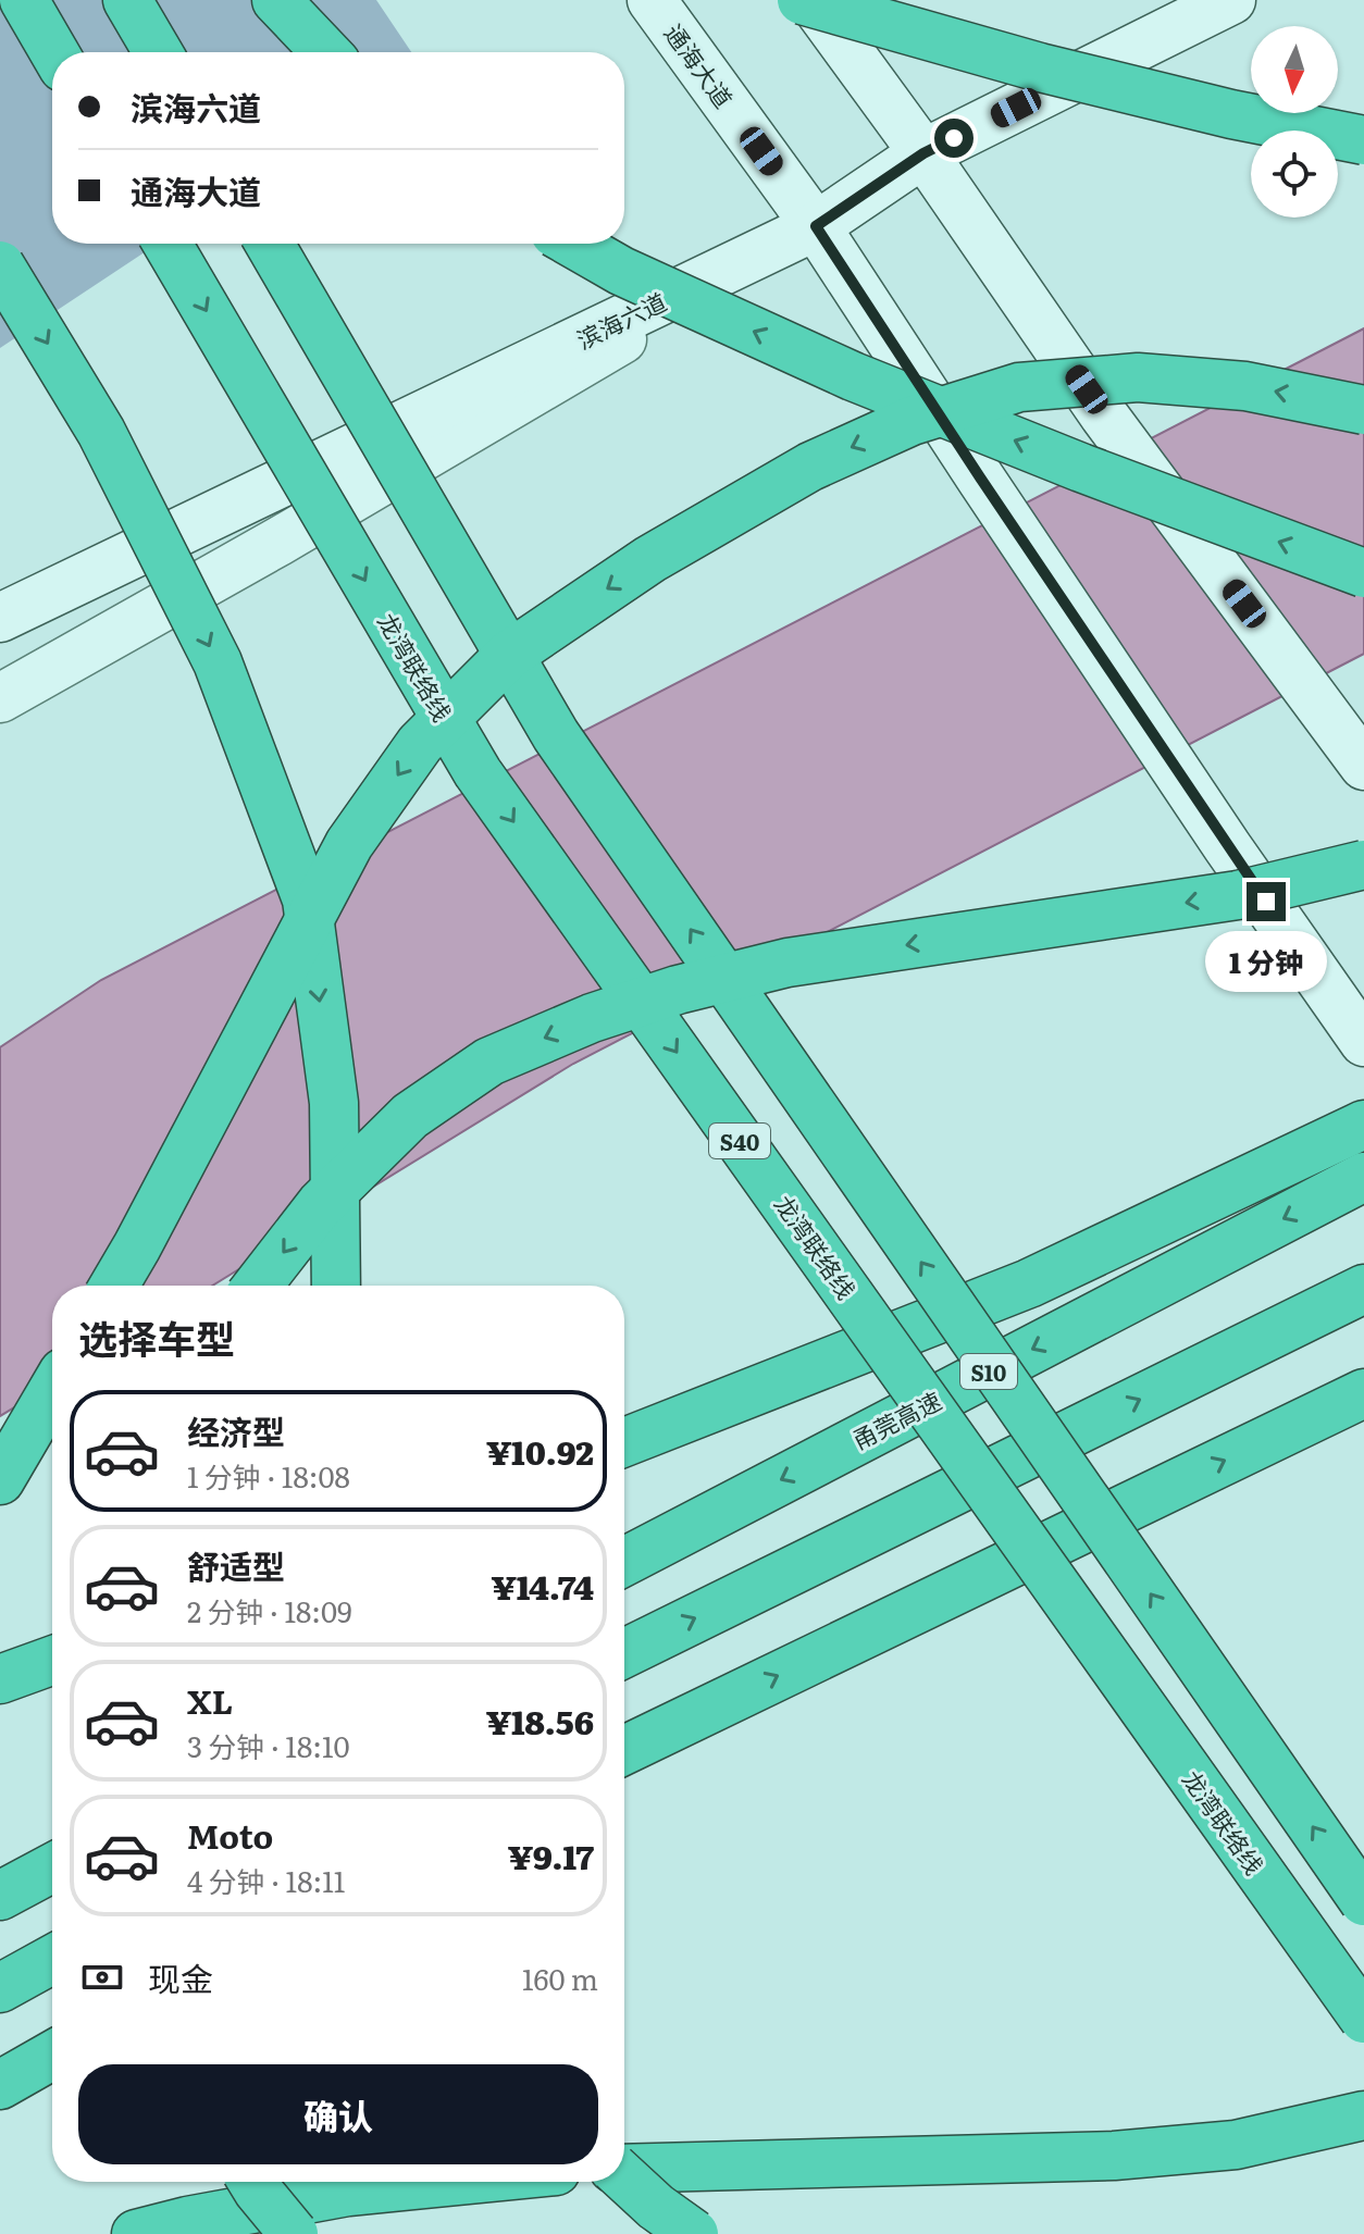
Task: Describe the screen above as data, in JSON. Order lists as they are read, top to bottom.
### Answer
{
  "streets": {
    "highway": [
      "龙湾联络线",
      "S40",
      "S10",
      "甬莞高速"
    ],
    "street": ["通海大道", "滨海六道"]
  },
  "crossings": [
    ["通海大道", "滨海六道"]
  ],
  "north": "bottom",
  "page": {
    "banner": ["滨海六道", "通海大道"],
    "bubble": "1 分钟",
    "heading": "选择车型",
    "list": [
      {
        "name": "经济型",
        "note": "1 分钟 · 18:08",
        "value": "¥10.92"
      },
      {
        "name": "舒适型",
        "note": "2 分钟 · 18:09",
        "value": "¥14.74"
      },
      {
        "name": "XL",
        "note": "3 分钟 · 18:10",
        "value": "¥18.56"
      },
      {
        "name": "Moto",
        "note": "4 分钟 · 18:11",
        "value": "¥9.17"
      }
    ],
    "pay": ["现金", "160 m"],
    "buttons": "确认"
  }
}
